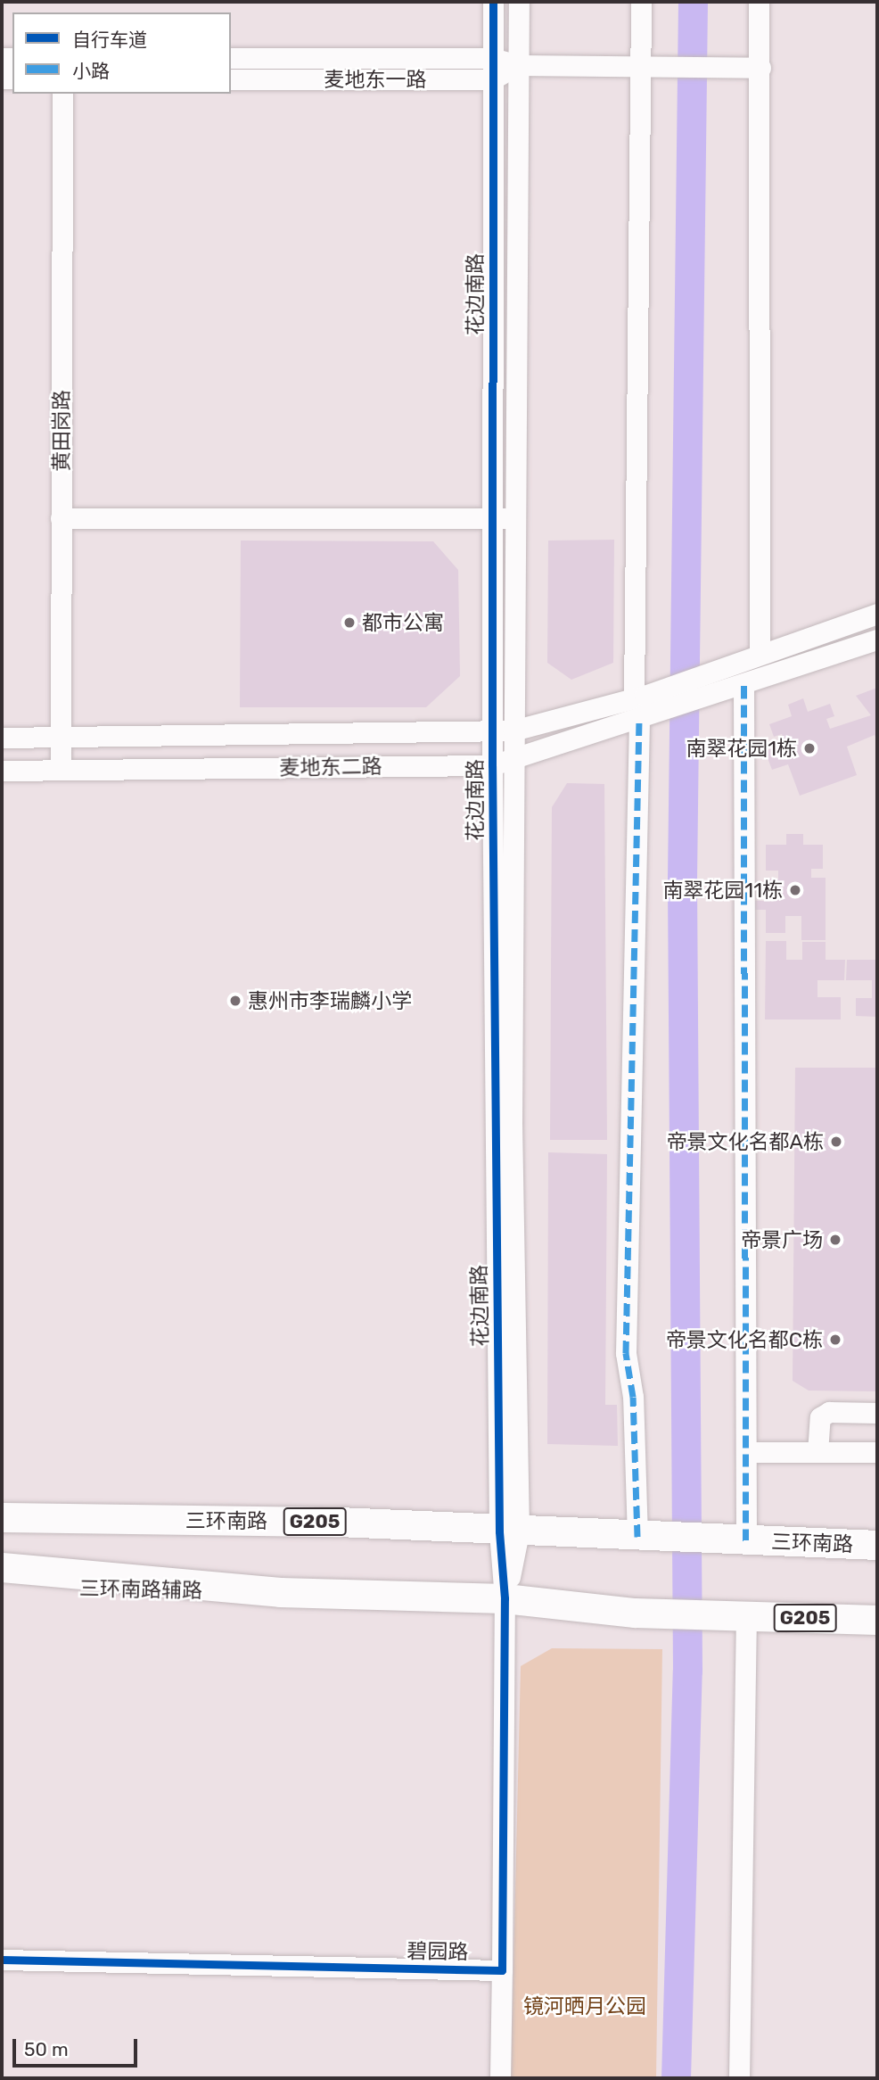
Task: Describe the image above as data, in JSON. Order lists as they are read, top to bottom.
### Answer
{
  "streets": {
    "highway": ["三环南路", "G205", "三环南路辅路"],
    "street": [
      "麦地东一路",
      "花边南路",
      "黄田岗路",
      "麦地东二路",
      "碧园路"
    ]
  },
  "crossings": [
    ["麦地东一路", "花边南路"],
    ["花边南路", "麦地东二路"],
    ["花边南路", "三环南路"],
    ["花边南路", "G205"],
    ["黄田岗路", "麦地东二路"],
    ["三环南路", "G205"],
    ["G205", "三环南路辅路"]
  ],
  "parks": ["镜河晒月公园"],
  "places": [
    "都市公寓",
    "南翠花园1栋",
    "南翠花园11栋",
    "惠州市李瑞麟小学",
    "帝景文化名都A栋",
    "帝景广场",
    "帝景文化名都C栋"
  ],
  "legend": ["自行车道", "小路"],
  "scale_bar": "50 m"
}
